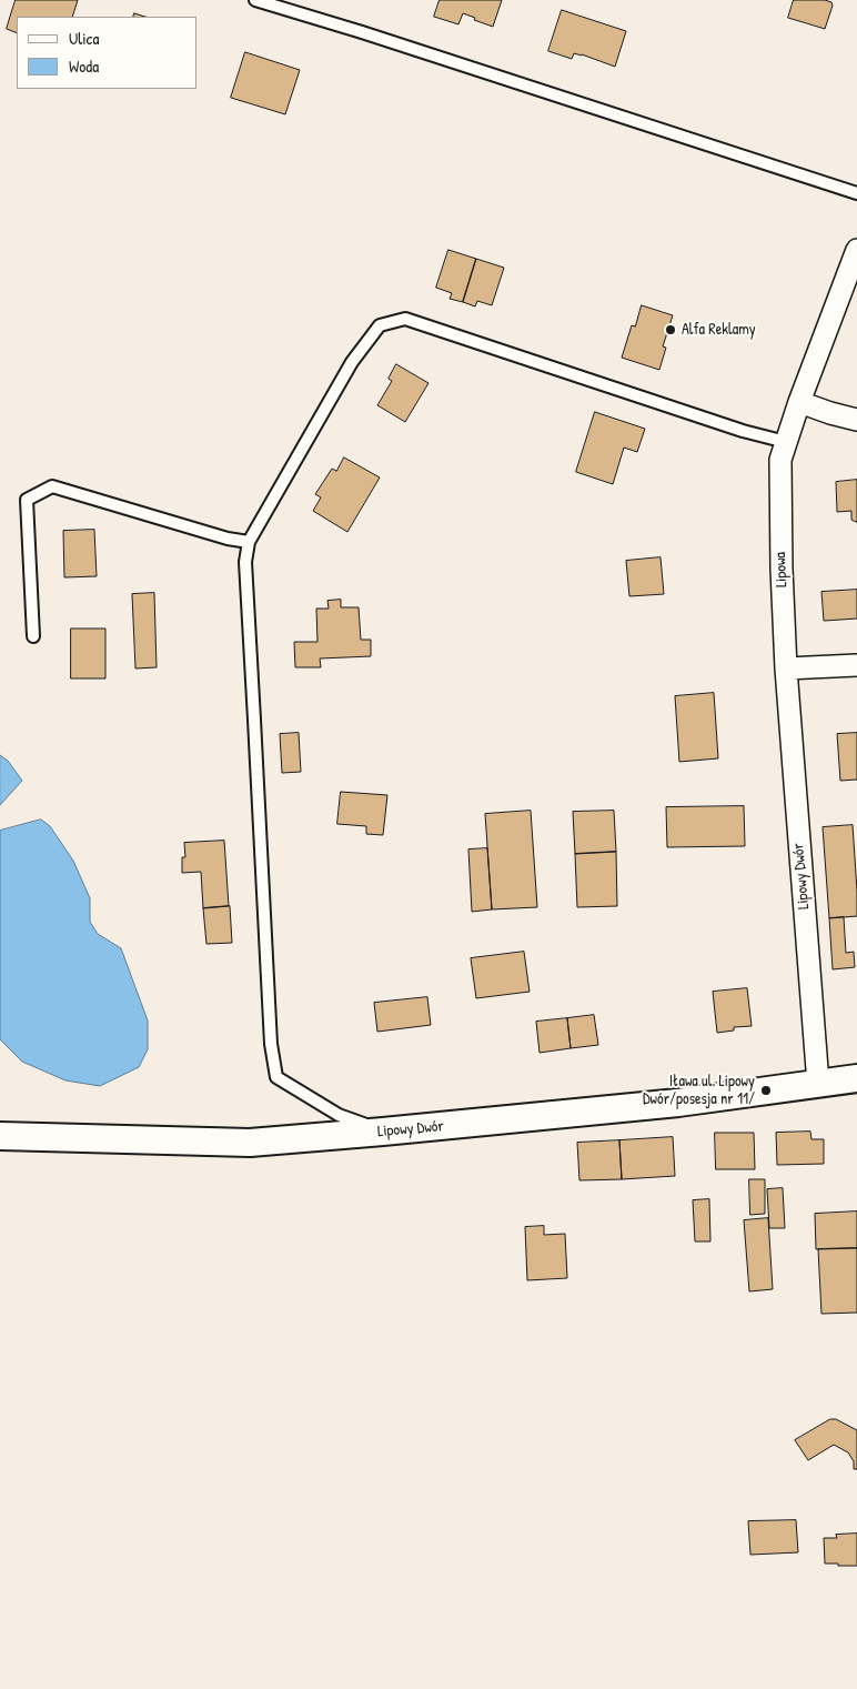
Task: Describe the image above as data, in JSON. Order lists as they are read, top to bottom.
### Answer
{
  "streets": {
    "street": ["Lipowa", "Lipowy Dwór"]
  },
  "crossings": [
    ["Lipowa", "Lipowy Dwór"]
  ],
  "places": ["Alfa Reklamy", "Iława ul. Lipowy Dwór/posesja nr 11/"],
  "legend": ["Ulica", "Woda"]
}
